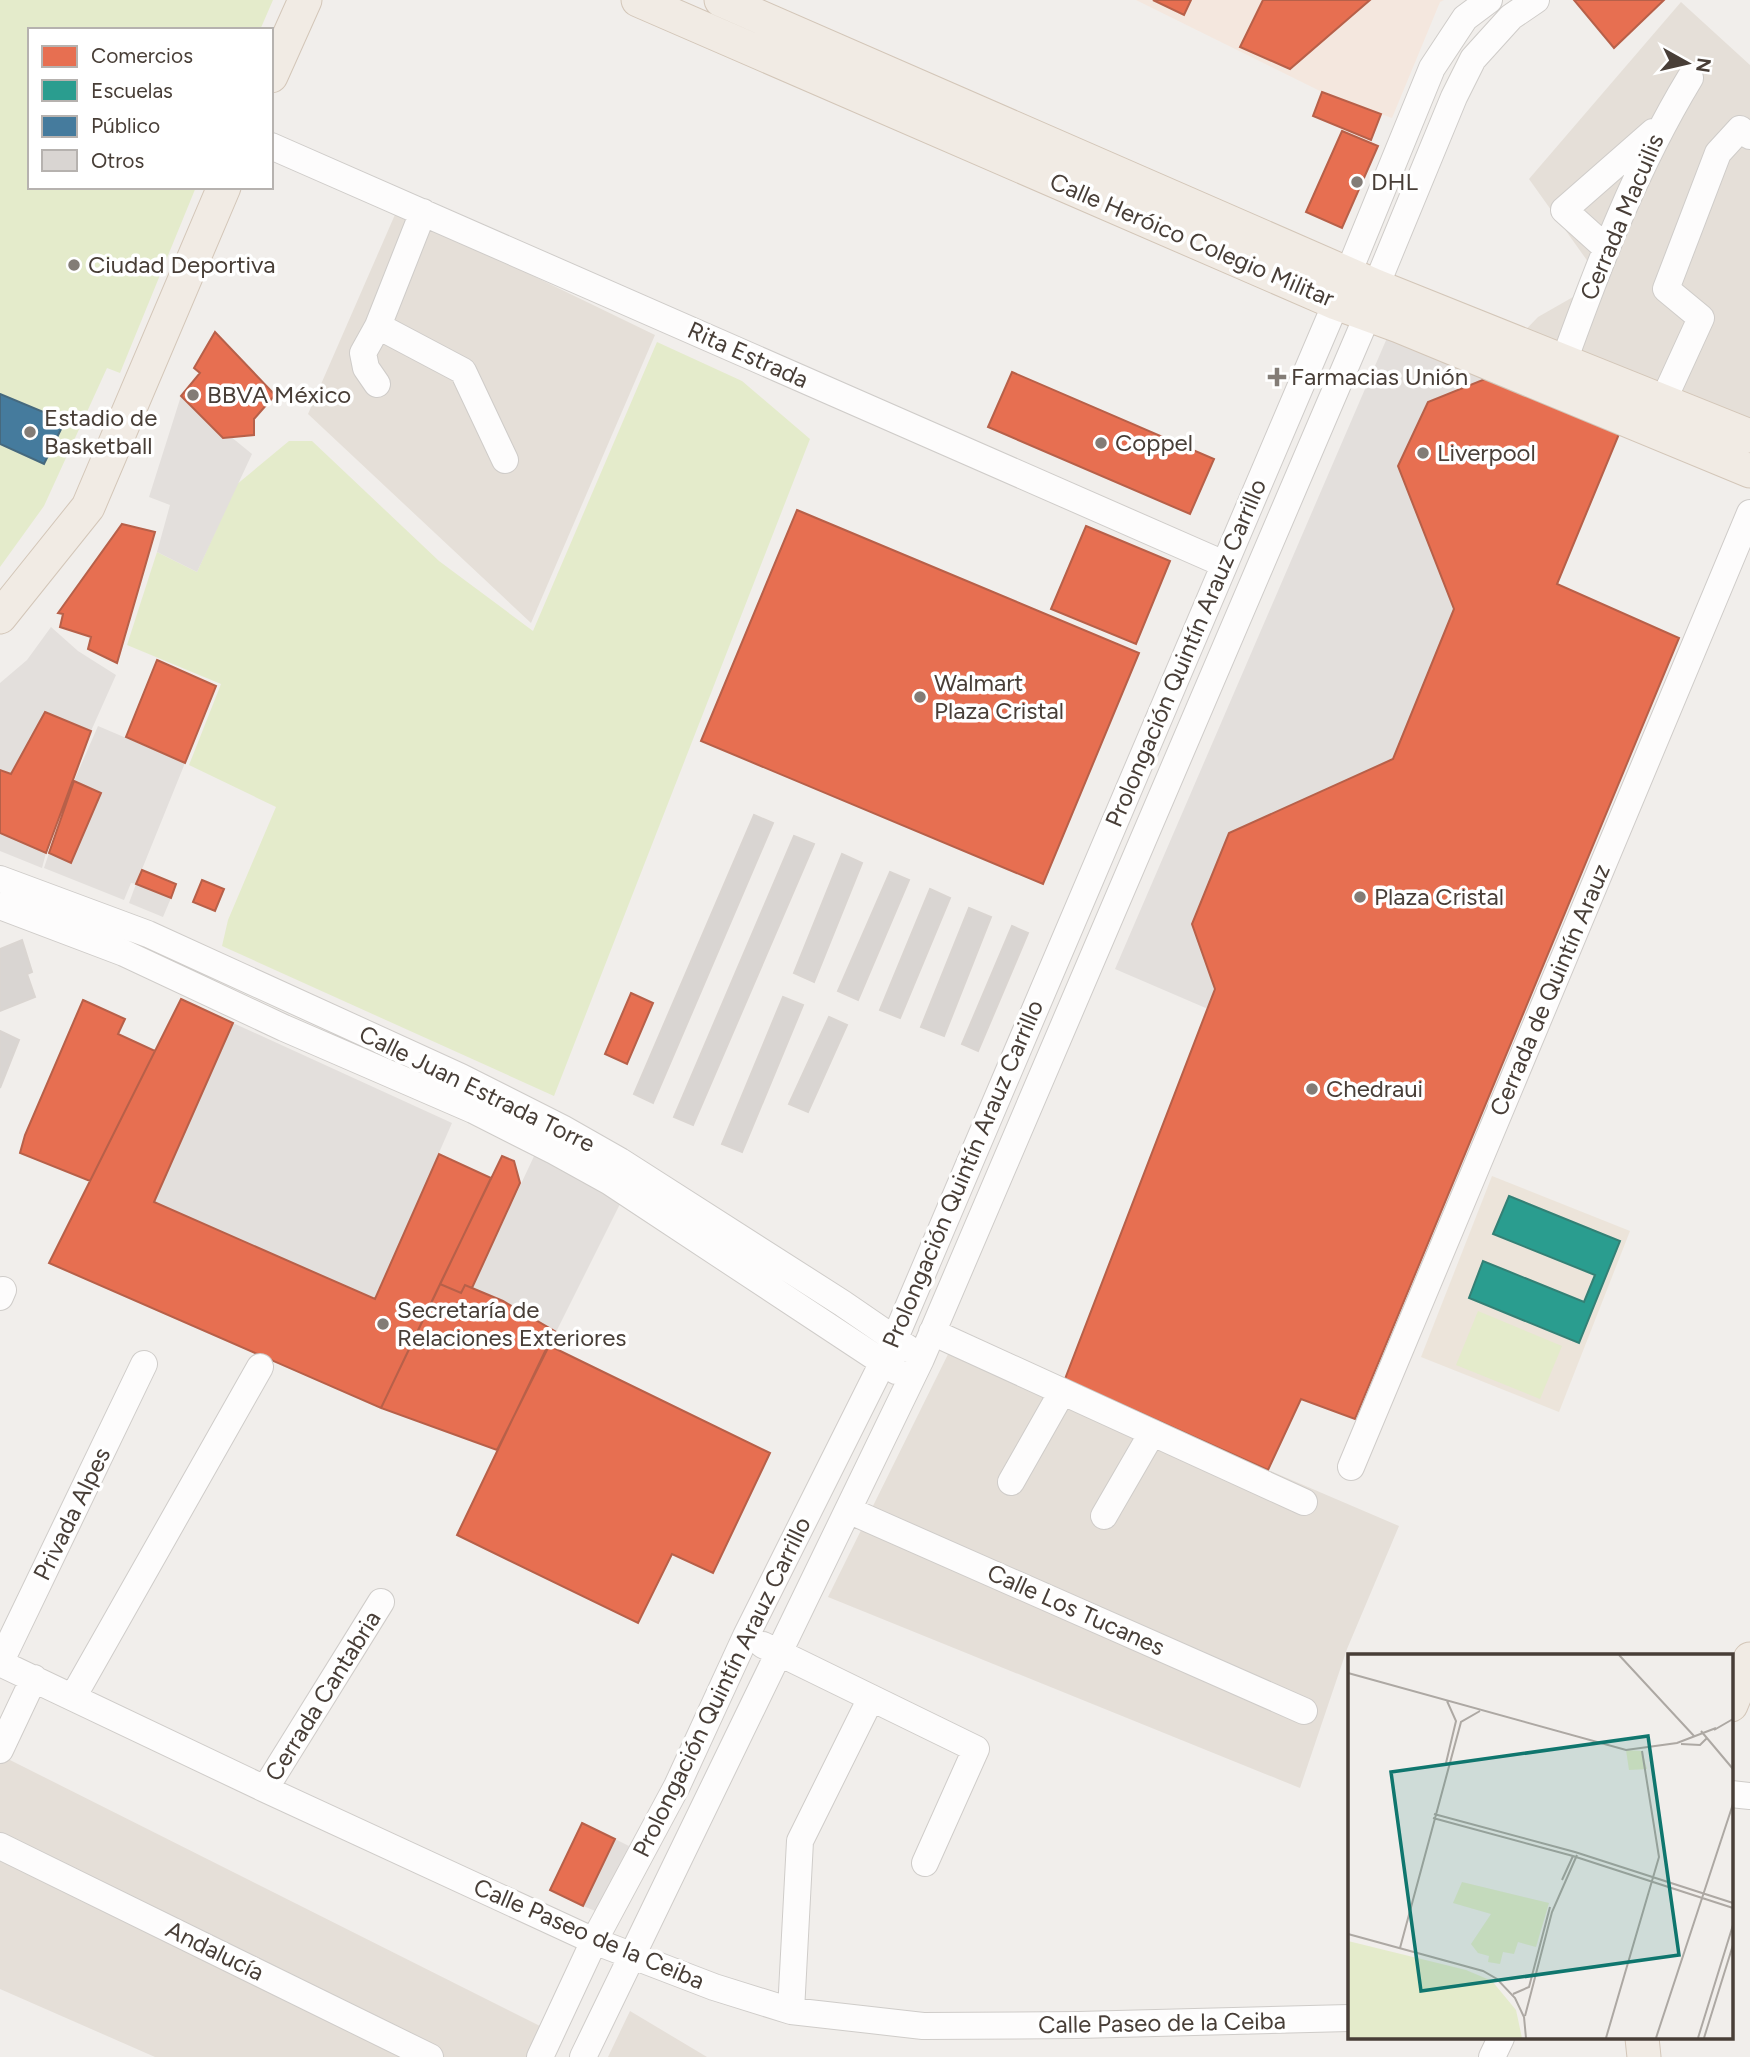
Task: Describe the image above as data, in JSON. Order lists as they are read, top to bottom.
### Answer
{
  "streets": {
    "main road": ["Calle Heróico Colegio Militar"],
    "street": [
      "Cerrada Macuilis",
      "Rita Estrada",
      "Prolongación Quintín Arauz Carrillo",
      "Cerrada de Quintín Arauz",
      "Calle Juan Estrada Torre",
      "Privada Alpes",
      "Calle Los Tucanes",
      "Cerrada Cantabria",
      "Calle Paseo de la Ceiba",
      "Andalucía"
    ]
  },
  "crossings": [
    ["Cerrada Macuilis", "Calle Heróico Colegio Militar"],
    ["Calle Heróico Colegio Militar", "Prolongación Quintín Arauz Carrillo"],
    ["Rita Estrada", "Prolongación Quintín Arauz Carrillo"],
    ["Prolongación Quintín Arauz Carrillo", "Calle Juan Estrada Torre"],
    ["Prolongación Quintín Arauz Carrillo", "Calle Los Tucanes"],
    ["Prolongación Quintín Arauz Carrillo", "Calle Paseo de la Ceiba"],
    ["Privada Alpes", "Calle Paseo de la Ceiba"],
    ["Cerrada Cantabria", "Calle Paseo de la Ceiba"]
  ],
  "places": {
    "other": [
      "DHL",
      "Ciudad Deportiva",
      "BBVA México",
      "Estadio de Basketball",
      "Coppel",
      "Liverpool",
      "Walmart Plaza Cristal",
      "Plaza Cristal",
      "Chedraui",
      "Secretaría de Relaciones Exteriores"
    ],
    "health": ["Farmacias Unión"]
  },
  "legend": [
    "Comercios",
    "Escuelas",
    "Público",
    "Otros"
  ],
  "north": "right"
}
